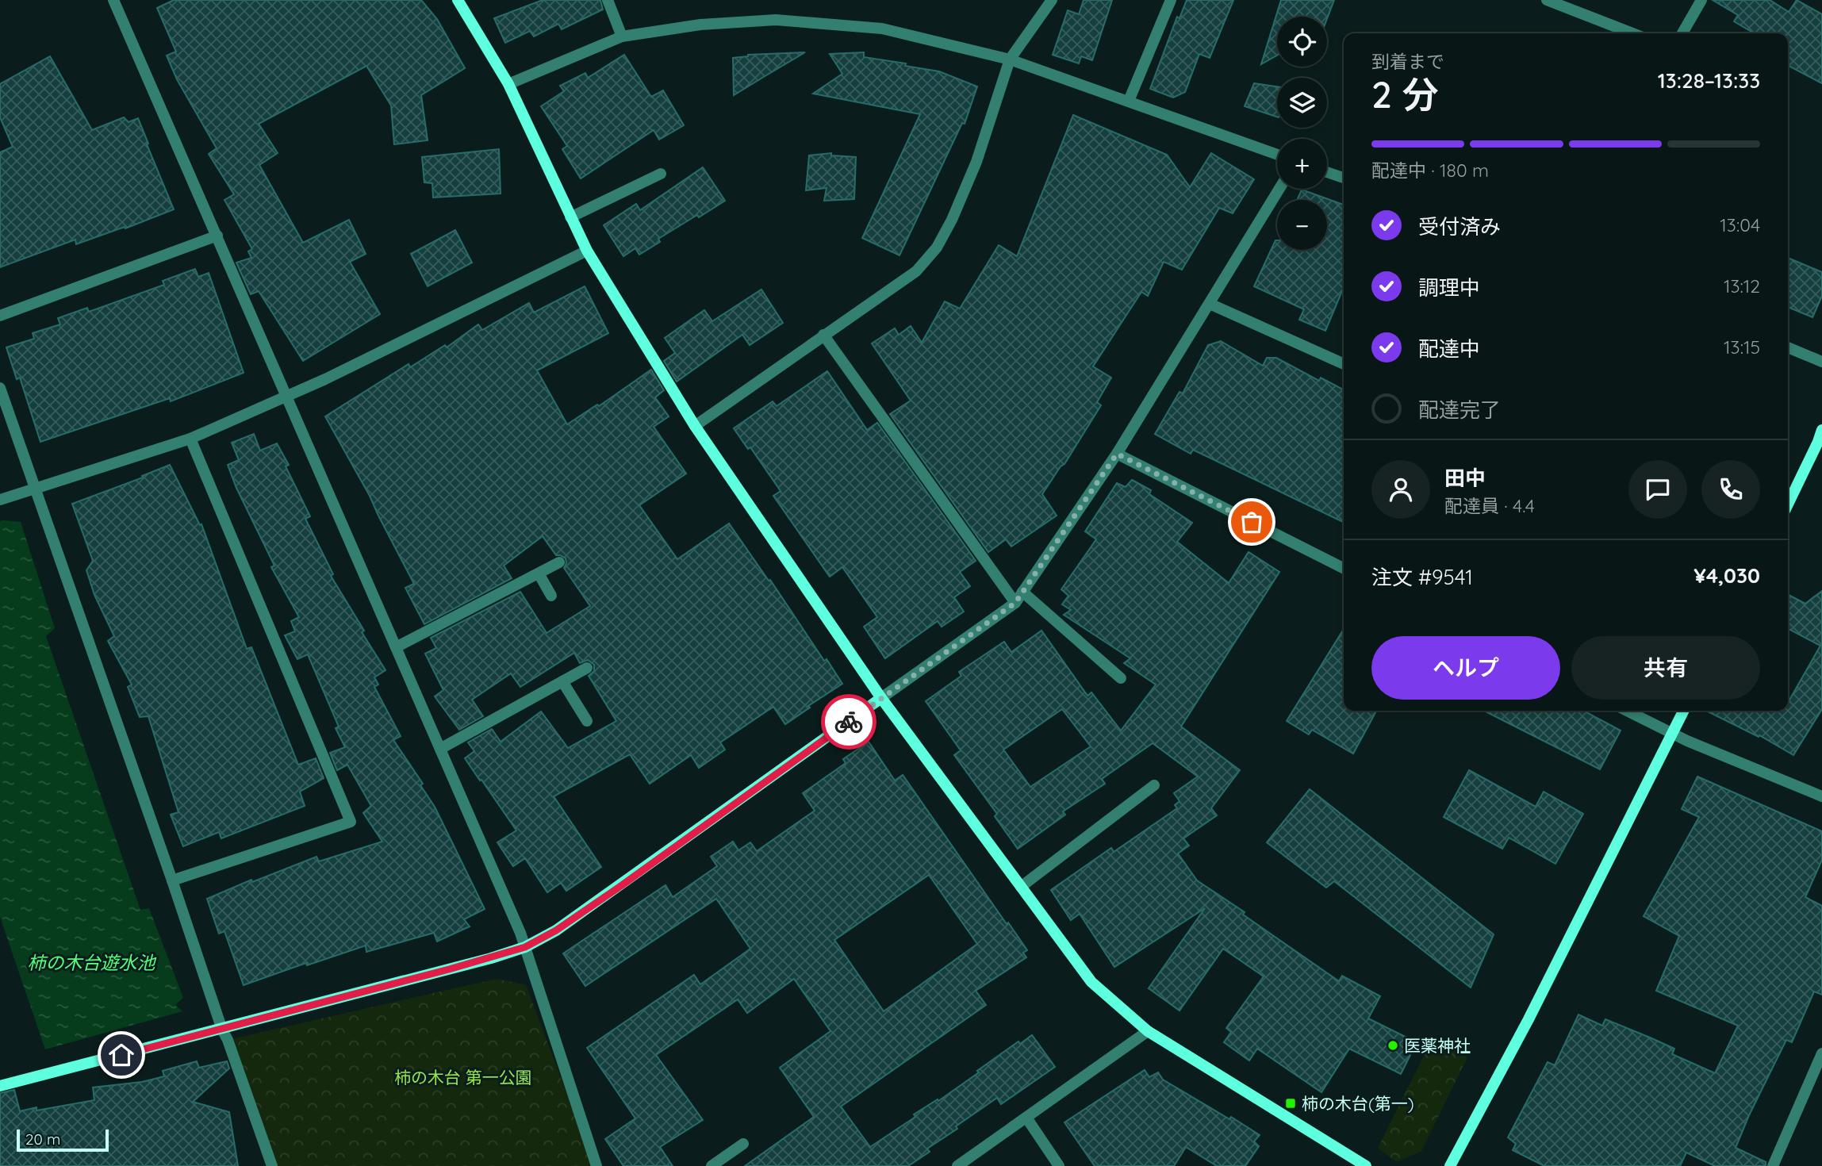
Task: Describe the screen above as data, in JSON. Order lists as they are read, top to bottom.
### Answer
{
  "water": ["柿の木台遊水池"],
  "parks": ["柿の木台 第一公園"],
  "places": {
    "other": ["医薬神社"],
    "transit": ["柿の木台(第一)"]
  },
  "scale_bar": "20 m",
  "page": {
    "map_buttons": ["+", "−"],
    "heading": ["2 分", "到着まで", "13:28–13:33"],
    "panel": [
      "田中",
      "配達員 · 4.4",
      "注文 #9541",
      "¥4,030"
    ],
    "bar": "配達中 · 180 m",
    "list": [
      ["受付済み", "13:04"],
      ["調理中", "13:12"],
      ["配達中", "13:15"],
      "配達完了"
    ],
    "buttons": ["ヘルプ", "共有"],
    "scale": "20 m"
  }
}
